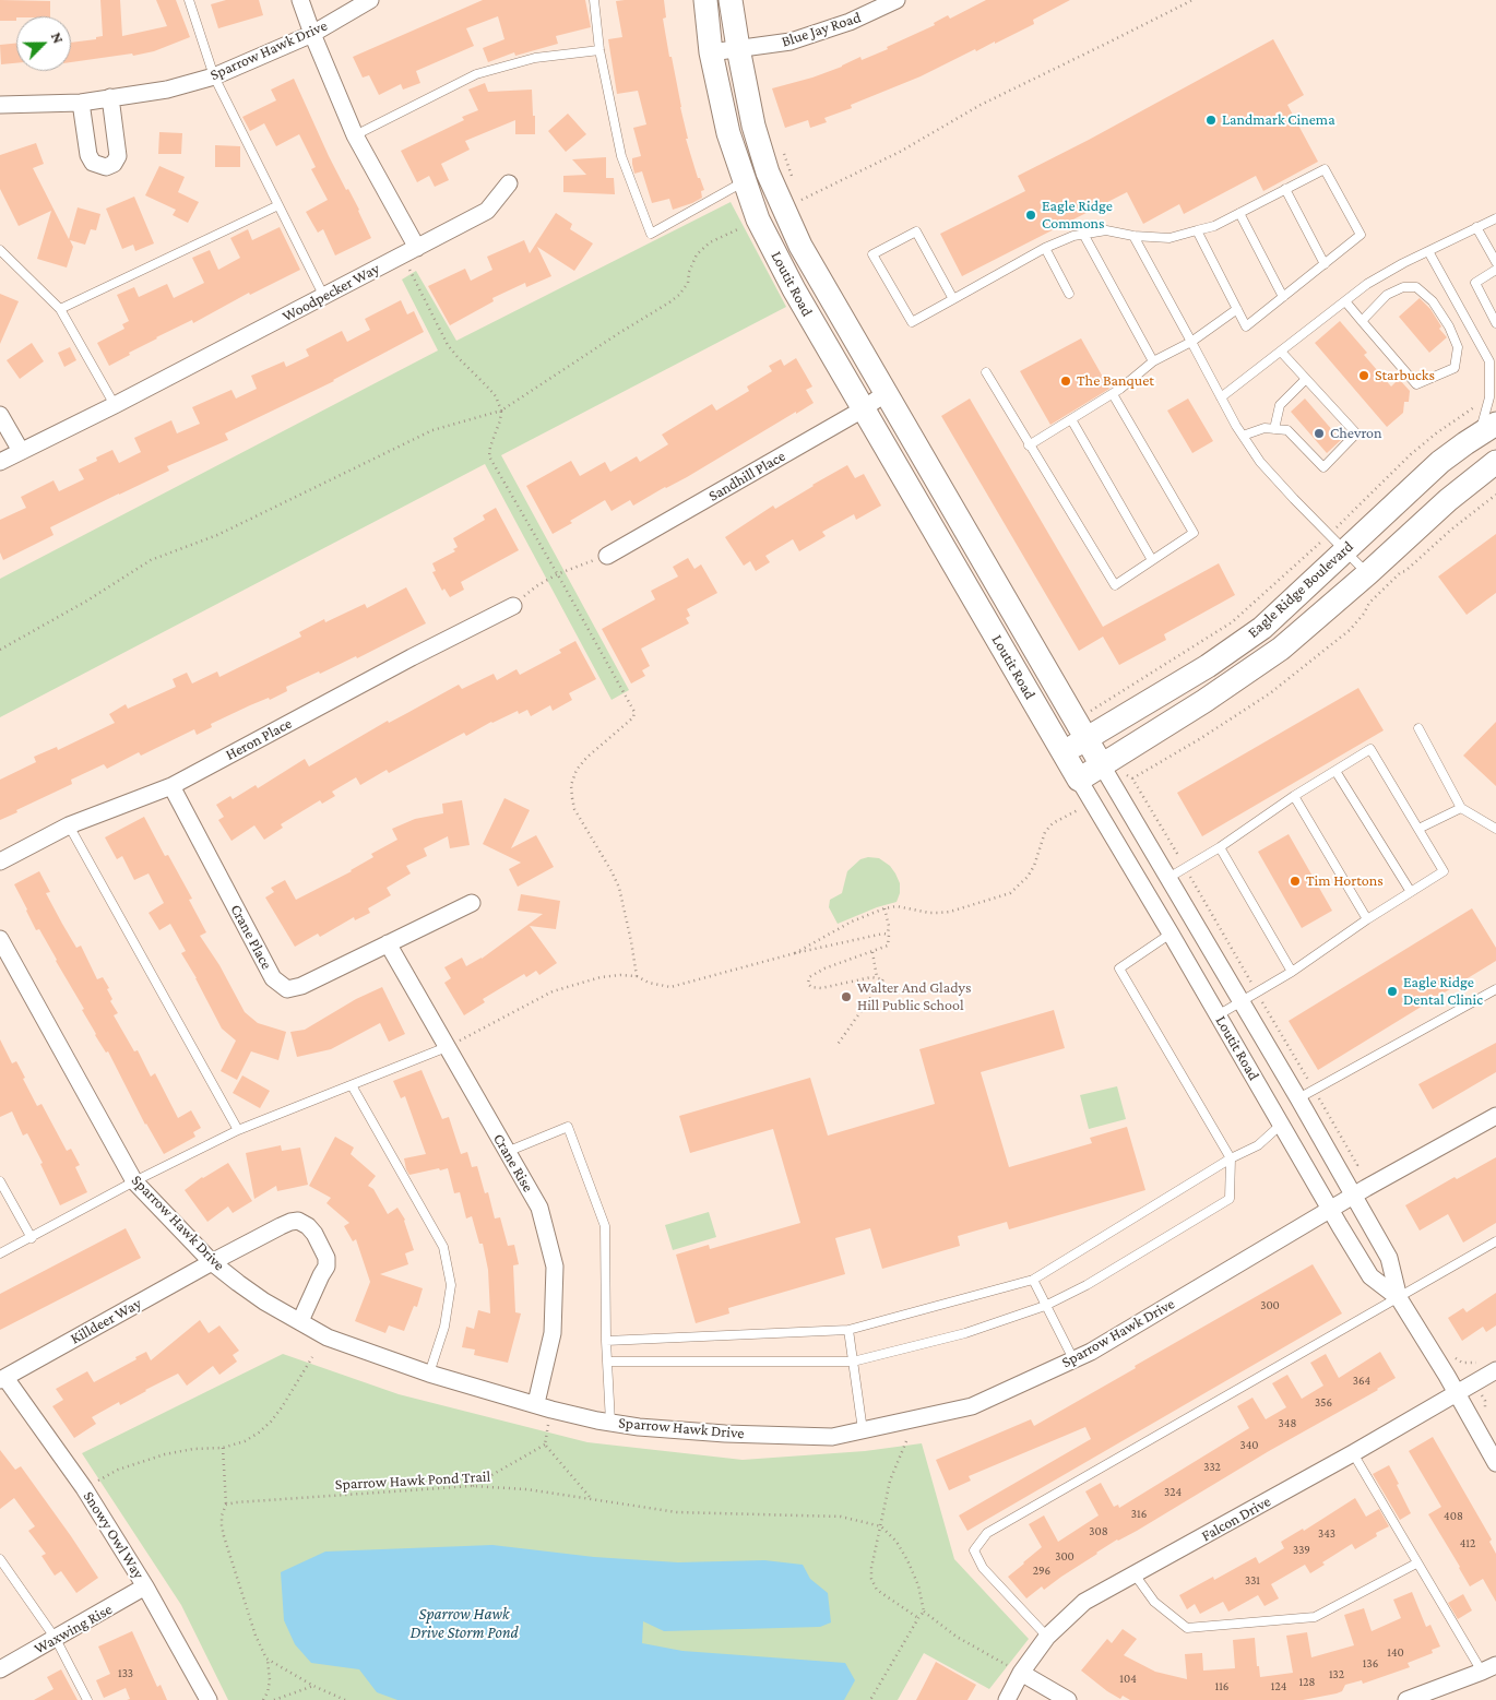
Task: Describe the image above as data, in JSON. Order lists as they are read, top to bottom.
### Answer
{
  "streets": {
    "street": [
      "Blue Jay Road",
      "Sparrow Hawk Drive",
      "Loutit Road",
      "Woodpecker Way",
      "Sandhill Place",
      "Eagle Ridge Boulevard",
      "Heron Place",
      "Crane Place",
      "Crane Rise",
      "Killdeer Way",
      "Falcon Drive",
      "Snowy Owl Way",
      "Waxwing Rise"
    ],
    "path": ["Sparrow Hawk Pond Trail"]
  },
  "crossings": [
    ["Blue Jay Road", "Loutit Road"],
    ["Sparrow Hawk Drive", "Loutit Road"],
    ["Sparrow Hawk Drive", "Crane Rise"],
    ["Sparrow Hawk Drive", "Killdeer Way"],
    ["Loutit Road", "Sandhill Place"],
    ["Loutit Road", "Eagle Ridge Boulevard"],
    ["Loutit Road", "Falcon Drive"],
    ["Heron Place", "Crane Place"],
    ["Crane Place", "Crane Rise"],
    ["Killdeer Way", "Snowy Owl Way"],
    ["Snowy Owl Way", "Waxwing Rise"]
  ],
  "water": ["Sparrow Hawk Drive Storm Pond"],
  "places": [
    "Landmark Cinema",
    "Eagle Ridge Commons",
    "Starbucks",
    "The Banquet",
    "Chevron",
    "Tim Hortons",
    "Eagle Ridge Dental Clinic",
    "Walter And Gladys Hill Public School"
  ],
  "house_numbers": [
    "300",
    "364",
    "356",
    "348",
    "340",
    "332",
    "324",
    "316",
    "408",
    "308",
    "343",
    "412",
    "339",
    "300",
    "296",
    "331",
    "140",
    "136",
    "133",
    "132",
    "104",
    "128",
    "116",
    "124"
  ],
  "north": "top right"
}
